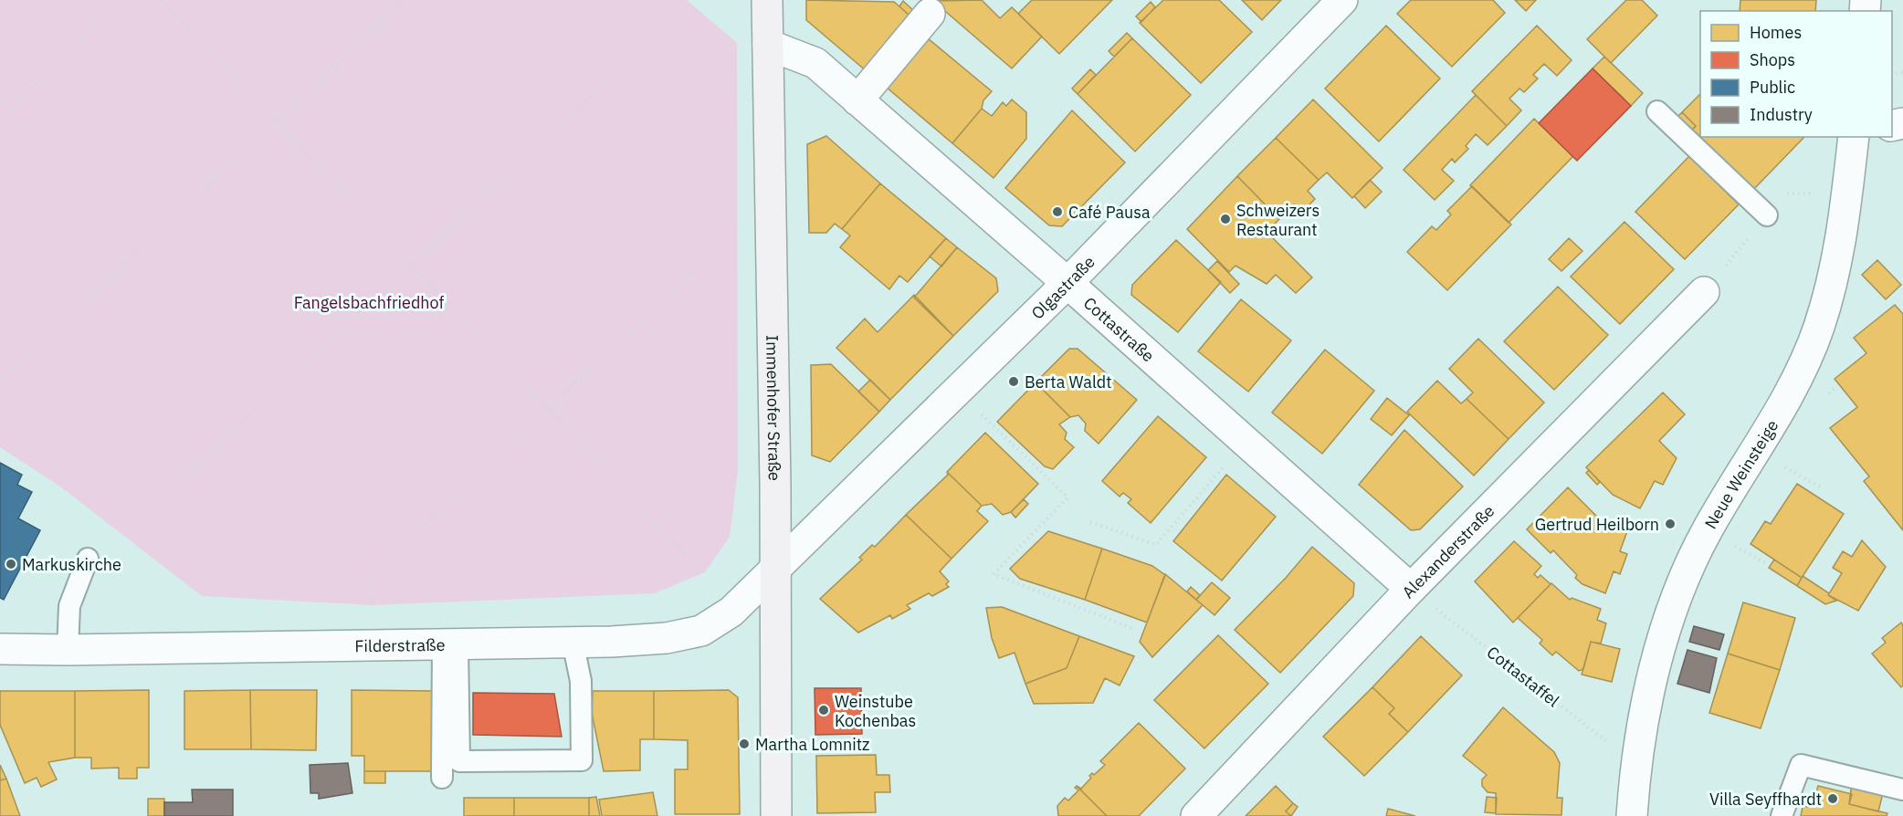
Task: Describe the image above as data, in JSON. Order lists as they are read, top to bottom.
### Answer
{
  "streets": {
    "main road": ["Immenhofer Straße"],
    "street": [
      "Olgastraße",
      "Cottastraße",
      "Neue Weinsteige",
      "Alexanderstraße",
      "Filderstraße"
    ],
    "path": ["Cottastaffel"]
  },
  "crossings": [
    ["Olgastraße", "Cottastraße"],
    ["Olgastraße", "Immenhofer Straße"],
    ["Olgastraße", "Filderstraße"],
    ["Cottastraße", "Immenhofer Straße"],
    ["Cottastraße", "Alexanderstraße"],
    ["Cottastraße", "Cottastaffel"],
    ["Immenhofer Straße", "Filderstraße"],
    ["Neue Weinsteige", "Cottastaffel"],
    ["Alexanderstraße", "Cottastaffel"]
  ],
  "parks": ["Fangelsbachfriedhof"],
  "places": [
    "Café Pausa",
    "Schweizers Restaurant",
    "Berta Waldt",
    "Gertrud Heilborn",
    "Markuskirche",
    "Weinstube Kochenbas",
    "Martha Lomnitz",
    "Villa Seyffhardt"
  ],
  "legend": [
    "Homes",
    "Shops",
    "Public",
    "Industry"
  ]
}
